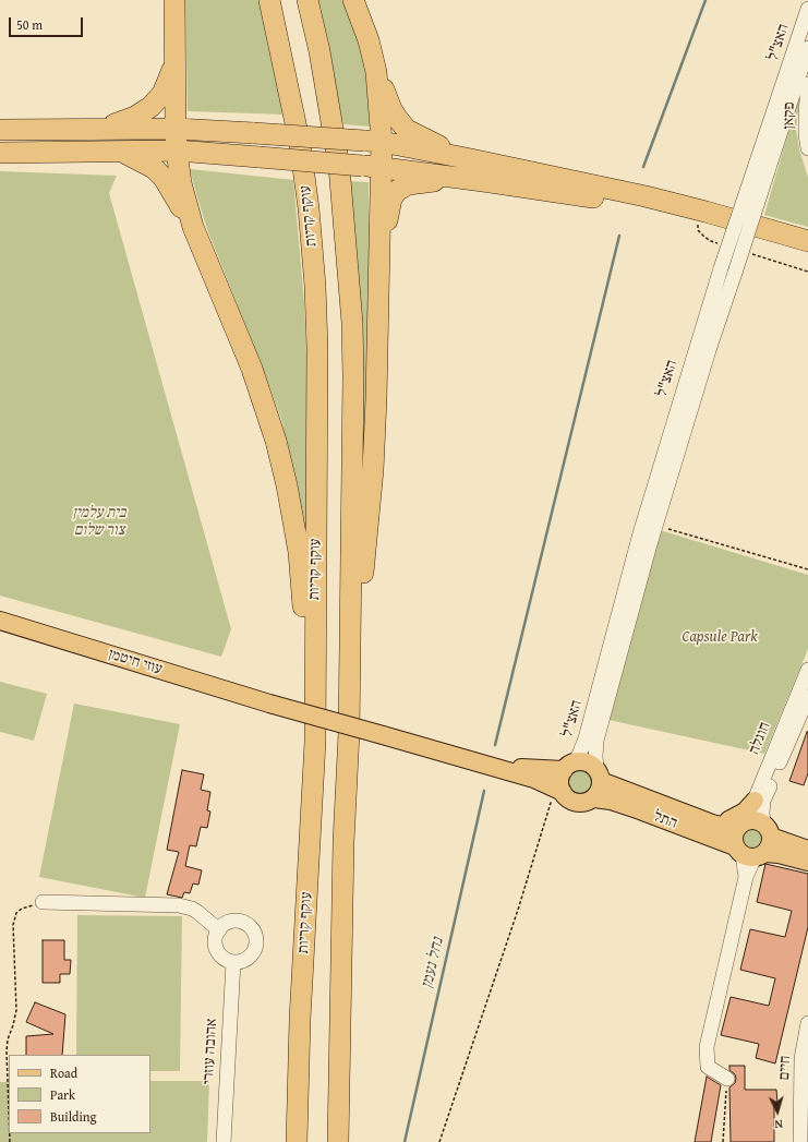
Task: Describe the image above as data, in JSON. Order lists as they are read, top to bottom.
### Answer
{
  "streets": {
    "highway": ["עוקף קריות"],
    "main road": ["עוזי חיטמן", "התל"],
    "street": [
      "האצ\"ל",
      "פקאן",
      "חוגלה",
      "אהובה עוזרי",
      "חיים"
    ]
  },
  "crossings": [
    ["האצ\"ל", "התל"],
    ["חוגלה", "התל"]
  ],
  "water": ["נחל נעמן"],
  "parks": ["בית עלמין צור שלום", "Capsule Park"],
  "legend": ["Road", "Park", "Building"],
  "scale_bar": "50 m",
  "north": "bottom"
}
